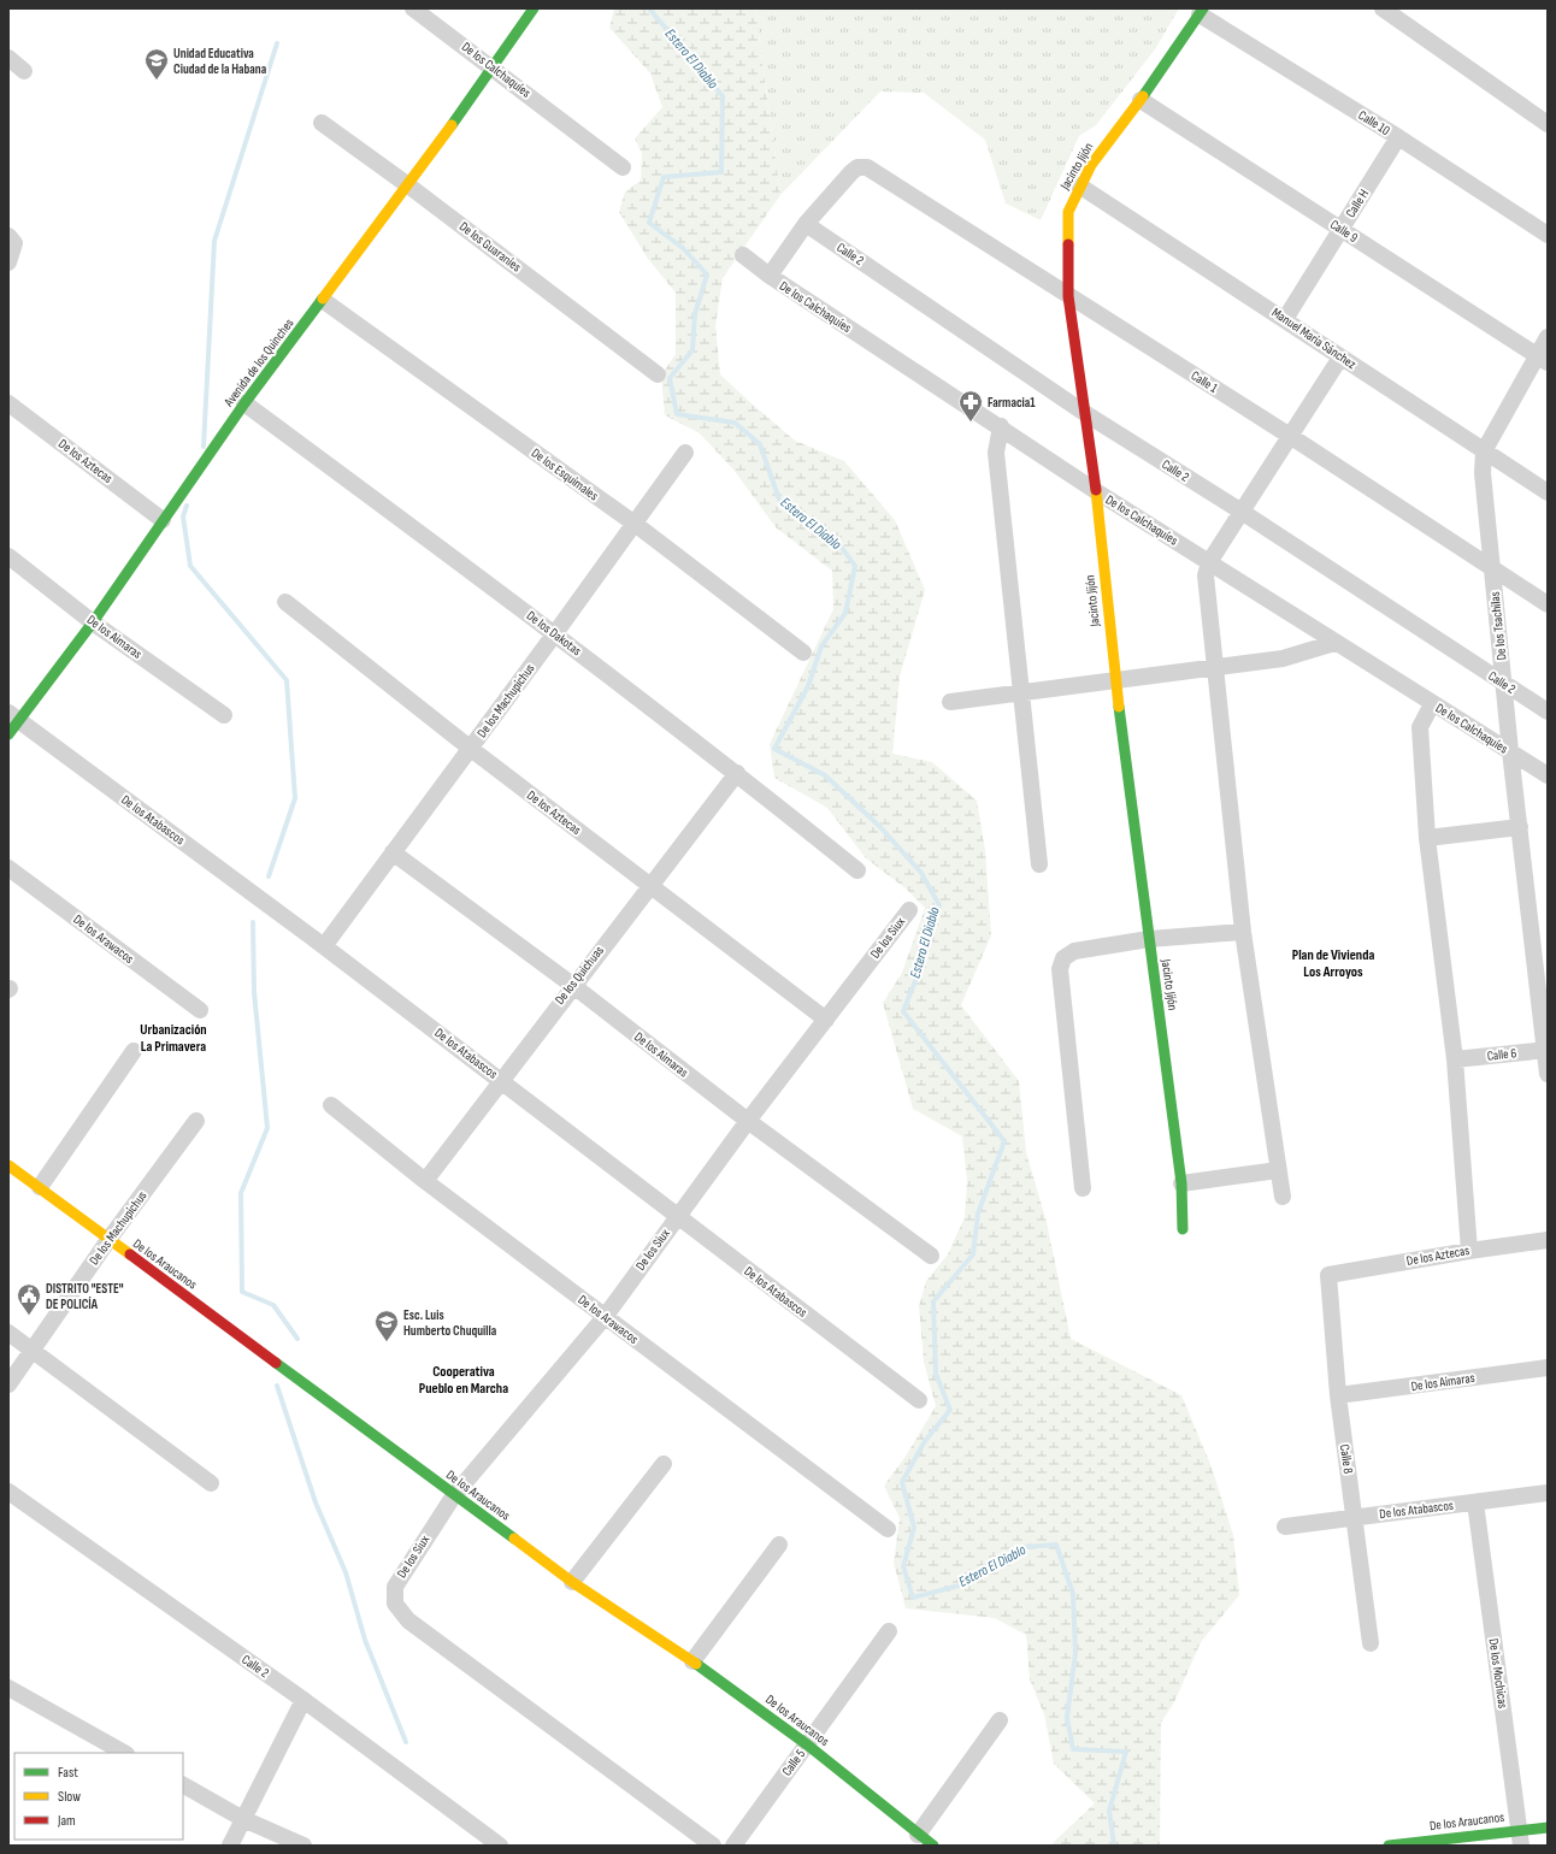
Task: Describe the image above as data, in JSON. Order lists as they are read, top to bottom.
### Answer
{
  "streets": {
    "street": [
      "De los Calchaquíes",
      "Calle 10",
      "Jacinto Jijón",
      "Calle H",
      "Calle 9",
      "De los Guaraníes",
      "Calle 2",
      "Manuel María Sánchez",
      "Avenida de los Quinches",
      "Calle 1",
      "De los Aztecas",
      "De los Esquimales",
      "De los Tsachilas",
      "De los Dakotas",
      "De los Aimaras",
      "De los Machupichus",
      "De los Atabascos",
      "De los Siux",
      "De los Arawacos",
      "De los Quichuas",
      "Calle 6",
      "De los Araucanos",
      "Calle 8",
      "De los Mochicas",
      "Calle 5"
    ]
  },
  "crossings": [
    ["De los Calchaquíes", "Jacinto Jijón"],
    ["De los Calchaquíes", "Avenida de los Quinches"],
    ["De los Calchaquíes", "De los Tsachilas"],
    ["Calle 10", "Jacinto Jijón"],
    ["Calle 10", "Calle H"],
    ["Jacinto Jijón", "Calle 9"],
    ["Jacinto Jijón", "Calle 2"],
    ["Jacinto Jijón", "Manuel María Sánchez"],
    ["Jacinto Jijón", "Calle 1"],
    ["Calle H", "Calle 9"],
    ["Calle H", "Manuel María Sánchez"],
    ["Calle 9", "De los Tsachilas"],
    ["De los Guaraníes", "Avenida de los Quinches"],
    ["Calle 2", "Calle 1"],
    ["Calle 2", "De los Tsachilas"],
    ["Manuel María Sánchez", "De los Tsachilas"],
    ["Avenida de los Quinches", "De los Aztecas"],
    ["Avenida de los Quinches", "De los Esquimales"],
    ["Avenida de los Quinches", "De los Dakotas"],
    ["Avenida de los Quinches", "De los Aimaras"],
    ["Avenida de los Quinches", "De los Atabascos"],
    ["Calle 1", "De los Tsachilas"],
    ["De los Aztecas", "De los Machupichus"],
    ["De los Aztecas", "De los Siux"],
    ["De los Aztecas", "De los Quichuas"],
    ["De los Aztecas", "Calle 8"],
    ["De los Esquimales", "De los Machupichus"],
    ["De los Tsachilas", "Calle 6"],
    ["De los Dakotas", "De los Machupichus"],
    ["De los Dakotas", "De los Quichuas"],
    ["De los Aimaras", "De los Machupichus"],
    ["De los Aimaras", "De los Siux"],
    ["De los Aimaras", "De los Quichuas"],
    ["De los Aimaras", "Calle 8"],
    ["De los Machupichus", "De los Atabascos"],
    ["De los Machupichus", "De los Araucanos"],
    ["De los Atabascos", "De los Siux"],
    ["De los Atabascos", "De los Quichuas"],
    ["De los Atabascos", "Calle 8"],
    ["De los Atabascos", "De los Mochicas"],
    ["De los Siux", "De los Arawacos"],
    ["De los Siux", "De los Araucanos"],
    ["De los Arawacos", "De los Quichuas"],
    ["De los Araucanos", "De los Mochicas"],
    ["De los Araucanos", "Calle 5"]
  ],
  "districts": ["Plan de Vivienda Los Arroyos", "Urbanización La Primavera", "Cooperativa Pueblo en Marcha"],
  "water": ["Estero El Diablo"],
  "places": {
    "school or university": ["Unidad Educativa Ciudad de la Habana", "Esc. Luis Humberto Chuquilla"],
    "pharmacy": ["Farmacia1"],
    "public building": ["DISTRITO \"ESTE\" DE POLICÍA"]
  },
  "legend": ["Fast", "Slow", "Jam"]
}
